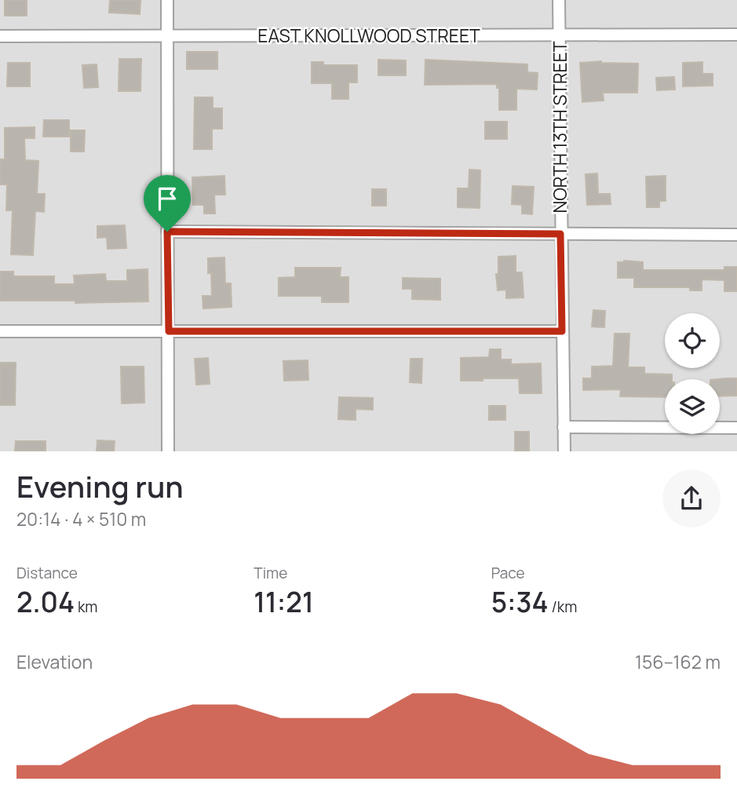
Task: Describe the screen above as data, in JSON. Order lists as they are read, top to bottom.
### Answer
{
  "streets": {
    "street": ["EAST KNOLLWOOD STREET", "NORTH 13TH STREET"]
  },
  "crossings": [
    ["EAST KNOLLWOOD STREET", "NORTH 13TH STREET"]
  ],
  "page": {
    "heading": ["Evening run", "20:14 · 4 × 510 m"],
    "stats": [
      ["Distance", "2.04 km"],
      ["Time", "11:21"],
      ["Pace", "5:34 /km"]
    ],
    "chart": ["Elevation", "156–162 m"]
  }
}
